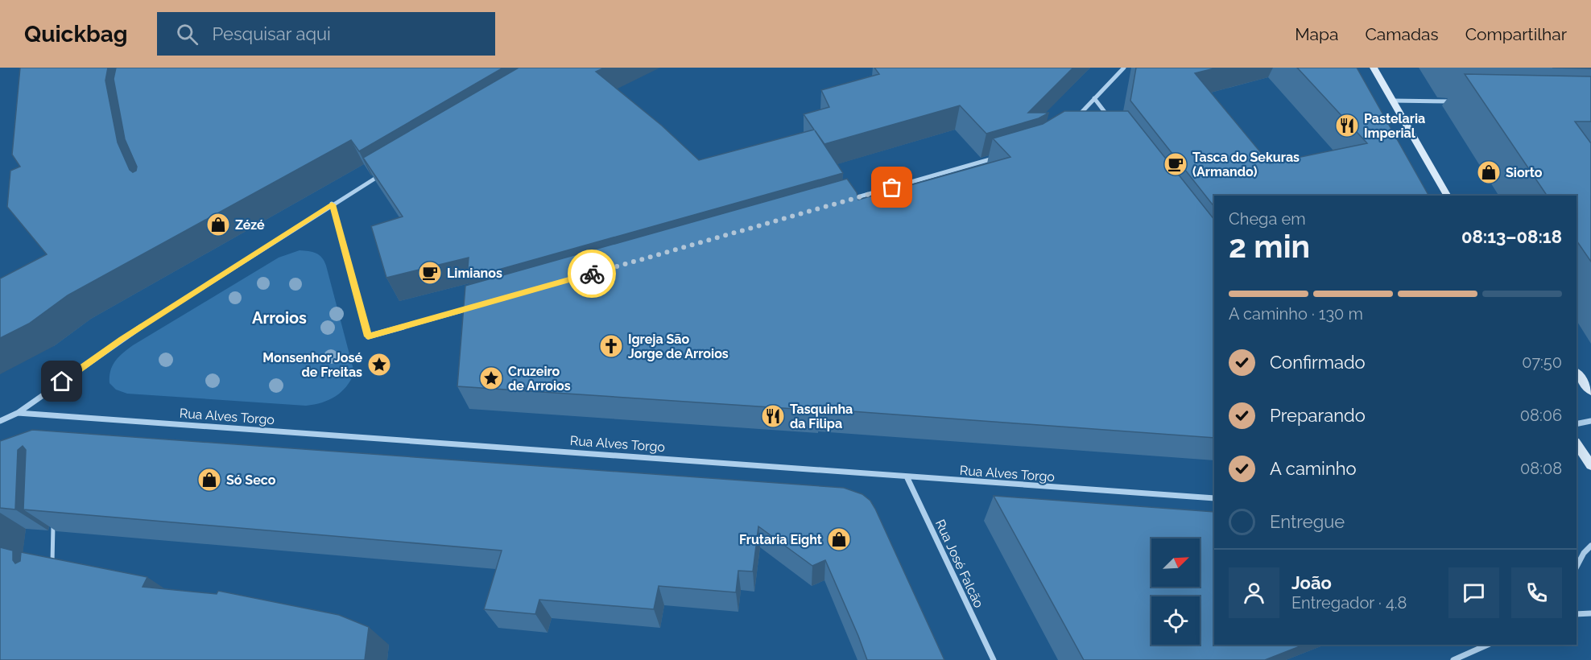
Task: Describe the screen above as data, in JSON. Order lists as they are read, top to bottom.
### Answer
{
  "streets": {
    "street": ["Rua Alves Torgo", "Rua José Falcão"]
  },
  "crossings": [
    ["Rua Alves Torgo", "Rua José Falcão"]
  ],
  "districts": ["Arroios"],
  "places": {
    "restaurant": ["Pastelaria Imperial", "Tasquinha da Filipa"],
    "cafe": ["Tasca do Sekuras (Armando)", "Limianos"],
    "shop": [
      "Siorto",
      "Zézé",
      "Só Seco",
      "Frutaria Eight"
    ],
    "church": ["Igreja São Jorge de Arroios"],
    "place": ["Monsenhor José de Freitas", "Cruzeiro de Arroios"]
  },
  "north": "top right",
  "page": {
    "header": "Quickbag",
    "search": "Pesquisar aqui",
    "nav": ["Mapa", "Camadas", "Compartilhar"],
    "heading": ["2 min", "Chega em", "08:13–08:18"],
    "panel": ["João", "Entregador · 4.8"],
    "bar": "A caminho · 130 m",
    "list": [
      ["Confirmado", "07:50"],
      ["Preparando", "08:06"],
      ["A caminho", "08:08"],
      "Entregue"
    ]
  }
}
